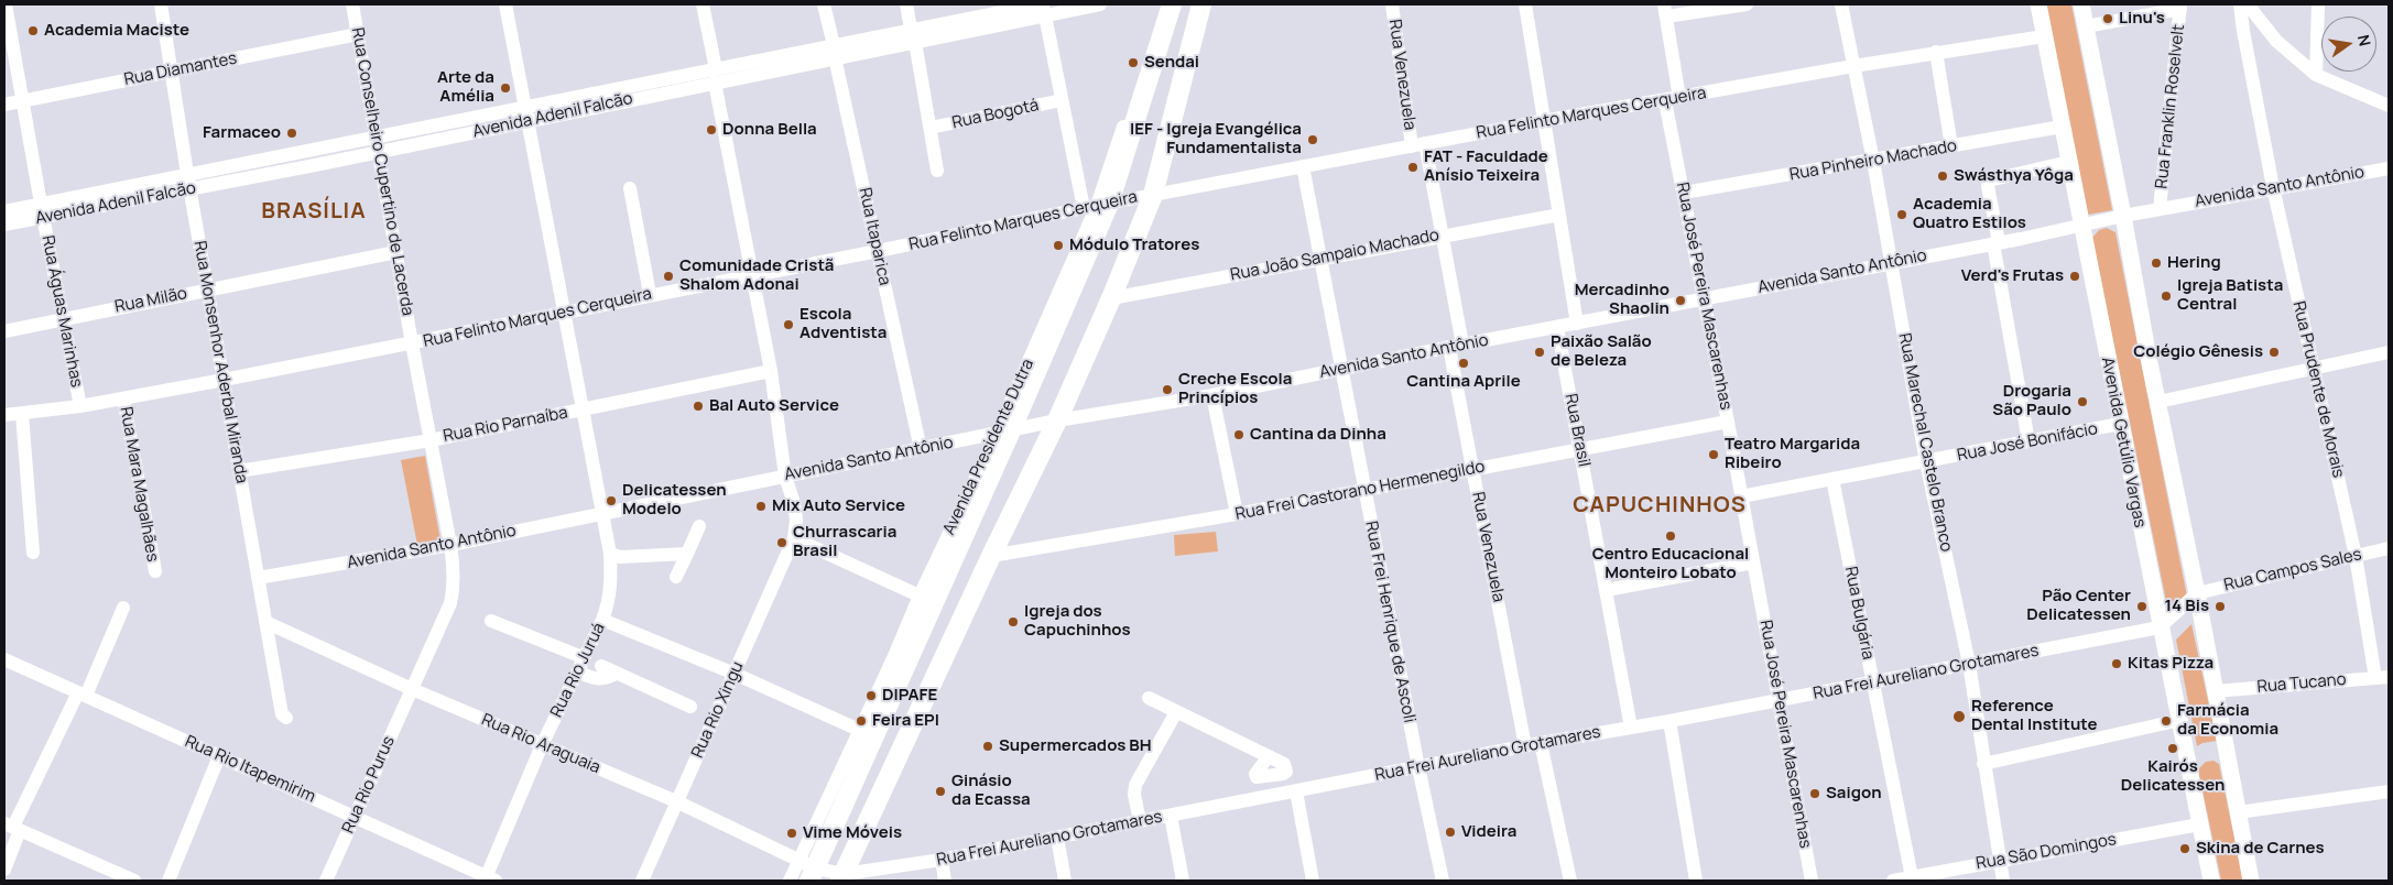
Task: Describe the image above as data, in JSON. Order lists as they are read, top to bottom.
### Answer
{
  "streets": {
    "highway": ["Avenida Presidente Dutra"],
    "main road": ["Avenida Getúlio Vargas"],
    "street": [
      "Rua Diamantes",
      "Rua Venezuela",
      "Rua Franklin Roselvelt",
      "Rua Felinto Marques Cerqueira",
      "Rua Bogotá",
      "Avenida Adenil Falcão",
      "Rua Pinheiro Machado",
      "Rua Conselheiro Cupertino de Lacerda",
      "Avenida Santo Antônio",
      "Rua Itaparica",
      "Rua João Sampaio Machado",
      "Rua José Pereira Mascarenhas",
      "Rua Milão",
      "Rua Águas Marinhas",
      "Rua Monsenhor Aderbal Miranda",
      "Rua Prudente de Morais",
      "Rua Rio Parnaíba",
      "Rua Brasil",
      "Rua Marechal Castelo Branco",
      "Rua José Bonifácio",
      "Rua Mara Magalhães",
      "Rua Frei Castorano Hermenegildo",
      "Rua Campos Sales",
      "Rua Bulgária",
      "Rua Frei Henrique de Ascoli",
      "Rua Rio Juruá",
      "Rua Frei Aureliano Grotamares",
      "Rua Tucano",
      "Rua Rio Xingu",
      "Rua Rio Araguaia",
      "Rua Rio Itapemirim",
      "Rua Rio Purus",
      "Rua São Domingos"
    ]
  },
  "crossings": [
    ["Rua Diamantes", "Rua Conselheiro Cupertino de Lacerda"],
    ["Rua Diamantes", "Rua Águas Marinhas"],
    ["Rua Diamantes", "Rua Monsenhor Aderbal Miranda"],
    ["Rua Venezuela", "Rua Felinto Marques Cerqueira"],
    ["Rua Venezuela", "Avenida Santo Antônio"],
    ["Rua Venezuela", "Rua João Sampaio Machado"],
    ["Rua Venezuela", "Rua Frei Castorano Hermenegildo"],
    ["Rua Venezuela", "Rua Frei Aureliano Grotamares"],
    ["Rua Franklin Roselvelt", "Avenida Santo Antônio"],
    ["Rua Felinto Marques Cerqueira", "Rua Conselheiro Cupertino de Lacerda"],
    ["Rua Felinto Marques Cerqueira", "Rua Itaparica"],
    ["Rua Felinto Marques Cerqueira", "Rua José Pereira Mascarenhas"],
    ["Rua Felinto Marques Cerqueira", "Rua Águas Marinhas"],
    ["Rua Felinto Marques Cerqueira", "Rua Monsenhor Aderbal Miranda"],
    ["Rua Felinto Marques Cerqueira", "Rua Marechal Castelo Branco"],
    ["Rua Felinto Marques Cerqueira", "Avenida Getúlio Vargas"],
    ["Rua Felinto Marques Cerqueira", "Avenida Presidente Dutra"],
    ["Rua Felinto Marques Cerqueira", "Rua Mara Magalhães"],
    ["Rua Felinto Marques Cerqueira", "Rua Frei Henrique de Ascoli"],
    ["Rua Felinto Marques Cerqueira", "Rua Rio Juruá"],
    ["Avenida Adenil Falcão", "Rua Conselheiro Cupertino de Lacerda"],
    ["Avenida Adenil Falcão", "Rua Itaparica"],
    ["Avenida Adenil Falcão", "Rua Águas Marinhas"],
    ["Avenida Adenil Falcão", "Rua Monsenhor Aderbal Miranda"],
    ["Avenida Adenil Falcão", "Rua Rio Juruá"],
    ["Rua Pinheiro Machado", "Rua José Pereira Mascarenhas"],
    ["Rua Pinheiro Machado", "Rua Marechal Castelo Branco"],
    ["Rua Pinheiro Machado", "Avenida Getúlio Vargas"],
    ["Rua Conselheiro Cupertino de Lacerda", "Avenida Santo Antônio"],
    ["Rua Conselheiro Cupertino de Lacerda", "Rua Milão"],
    ["Rua Conselheiro Cupertino de Lacerda", "Rua Rio Parnaíba"],
    ["Rua Conselheiro Cupertino de Lacerda", "Rua Rio Araguaia"],
    ["Rua Conselheiro Cupertino de Lacerda", "Rua Rio Purus"],
    ["Avenida Santo Antônio", "Rua Itaparica"],
    ["Avenida Santo Antônio", "Rua José Pereira Mascarenhas"],
    ["Avenida Santo Antônio", "Rua Monsenhor Aderbal Miranda"],
    ["Avenida Santo Antônio", "Rua Prudente de Morais"],
    ["Avenida Santo Antônio", "Rua Brasil"],
    ["Avenida Santo Antônio", "Rua Marechal Castelo Branco"],
    ["Avenida Santo Antônio", "Avenida Getúlio Vargas"],
    ["Avenida Santo Antônio", "Avenida Presidente Dutra"],
    ["Avenida Santo Antônio", "Rua Frei Henrique de Ascoli"],
    ["Avenida Santo Antônio", "Rua Rio Juruá"],
    ["Rua João Sampaio Machado", "Rua Frei Henrique de Ascoli"],
    ["Rua José Pereira Mascarenhas", "Rua José Bonifácio"],
    ["Rua José Pereira Mascarenhas", "Rua Frei Castorano Hermenegildo"],
    ["Rua José Pereira Mascarenhas", "Rua Frei Aureliano Grotamares"],
    ["Rua Milão", "Rua Águas Marinhas"],
    ["Rua Milão", "Rua Monsenhor Aderbal Miranda"],
    ["Rua Monsenhor Aderbal Miranda", "Rua Rio Parnaíba"],
    ["Rua Monsenhor Aderbal Miranda", "Rua Rio Araguaia"],
    ["Rua Prudente de Morais", "Rua Campos Sales"],
    ["Rua Prudente de Morais", "Rua Tucano"],
    ["Rua Rio Parnaíba", "Rua Rio Juruá"],
    ["Rua Brasil", "Rua Frei Castorano Hermenegildo"],
    ["Rua Brasil", "Rua Frei Aureliano Grotamares"],
    ["Rua Marechal Castelo Branco", "Rua José Bonifácio"],
    ["Rua Marechal Castelo Branco", "Rua Frei Aureliano Grotamares"],
    ["Rua Marechal Castelo Branco", "Rua São Domingos"],
    ["Rua José Bonifácio", "Avenida Getúlio Vargas"],
    ["Rua José Bonifácio", "Rua Bulgária"],
    ["Avenida Getúlio Vargas", "Rua Frei Aureliano Grotamares"],
    ["Avenida Getúlio Vargas", "Rua São Domingos"],
    ["Avenida Presidente Dutra", "Rua Frei Aureliano Grotamares"],
    ["Avenida Presidente Dutra", "Rua Rio Araguaia"],
    ["Rua Frei Castorano Hermenegildo", "Rua Frei Henrique de Ascoli"],
    ["Rua Bulgária", "Rua Frei Aureliano Grotamares"],
    ["Rua Bulgária", "Rua São Domingos"],
    ["Rua Frei Henrique de Ascoli", "Rua Frei Aureliano Grotamares"],
    ["Rua Rio Juruá", "Rua Rio Araguaia"],
    ["Rua Rio Juruá", "Rua Rio Itapemirim"],
    ["Rua Frei Aureliano Grotamares", "Rua Rio Araguaia"],
    ["Rua Rio Xingu", "Rua Rio Araguaia"],
    ["Rua Rio Araguaia", "Rua Rio Purus"],
    ["Rua Rio Itapemirim", "Rua Rio Purus"]
  ],
  "districts": ["BRASÍLIA", "CAPUCHINHOS"],
  "places": [
    "Linu's",
    "Academia Maciste",
    "Sendai",
    "Arte da Amélia",
    "Donna Bella",
    "Farmaceo",
    "IEF - Igreja Evangélica Fundamentalista",
    "FAT - Faculdade Anísio Teixeira",
    "Swásthya Yôga",
    "Academia Quatro Estilos",
    "Módulo Tratores",
    "Hering",
    "Comunidade Cristã Shalom Adonai",
    "Verd's Frutas",
    "Igreja Batista Central",
    "Mercadinho Shaolin",
    "Escola Adventista",
    "Paixão Salão de Beleza",
    "Colégio Gênesis",
    "Cantina Aprile",
    "Creche Escola Princípios",
    "Drogaria São Paulo",
    "Bal Auto Service",
    "Cantina da Dinha",
    "Teatro Margarida Ribeiro",
    "Delicatessen Modelo",
    "Mix Auto Service",
    "Centro Educacional Monteiro Lobato",
    "Churrascaria Brasil",
    "Pão Center Delicatessen",
    "14 Bis",
    "Igreja dos Capuchinhos",
    "Kitas Pizza",
    "DIPAFE",
    "Reference Dental Institute",
    "Feira EPI",
    "Farmácia da Economia",
    "Supermercados BH",
    "Kairós Delicatessen",
    "Ginásio da Ecassa",
    "Saigon",
    "Videira",
    "Vime Móveis",
    "Skina de Carnes"
  ],
  "north": "right"
}
